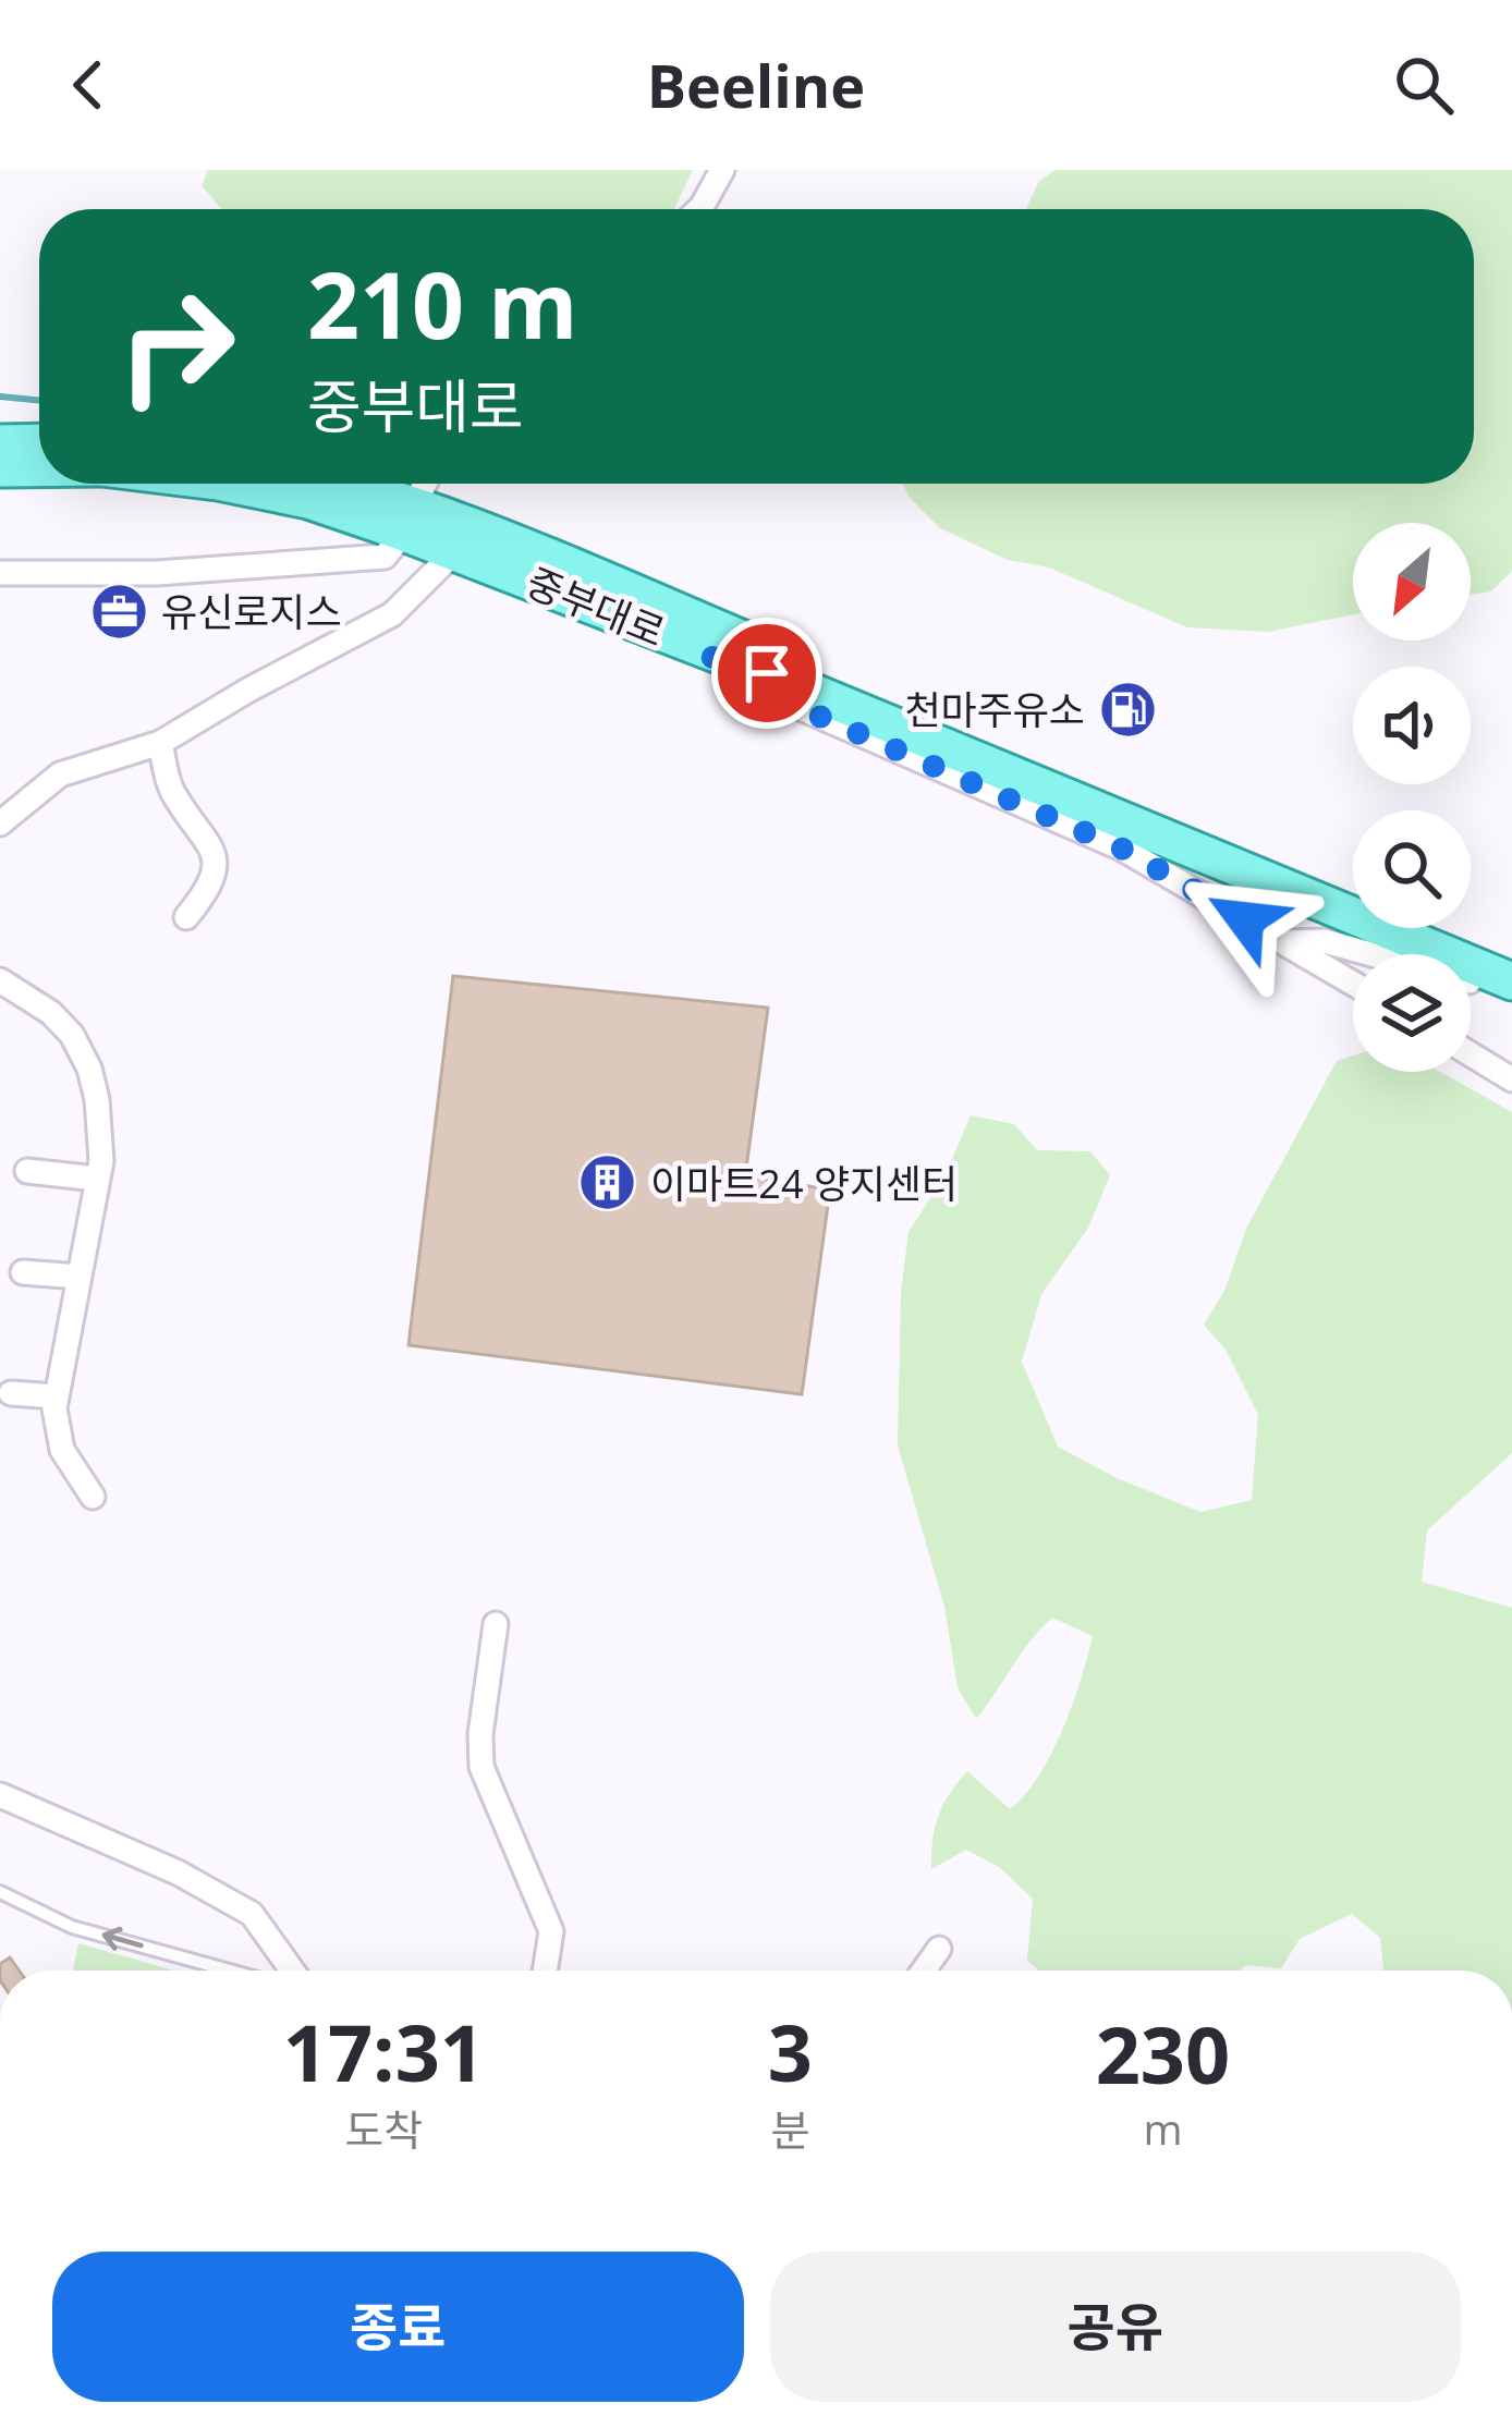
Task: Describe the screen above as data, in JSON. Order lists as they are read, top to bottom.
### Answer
{
  "streets": {
    "main road": ["중부대로"]
  },
  "places": {
    "office": ["유신로지스"],
    "fuel station": ["천마주유소"],
    "building": ["이마트24 양지센터"]
  },
  "north": "bottom left",
  "page": {
    "header": "Beeline",
    "turn": ["210 m", "중부대로"],
    "eta": [
      "17:31",
      "도착",
      "3",
      "분",
      "230",
      "m"
    ],
    "buttons": ["종료", "공유"]
  }
}
